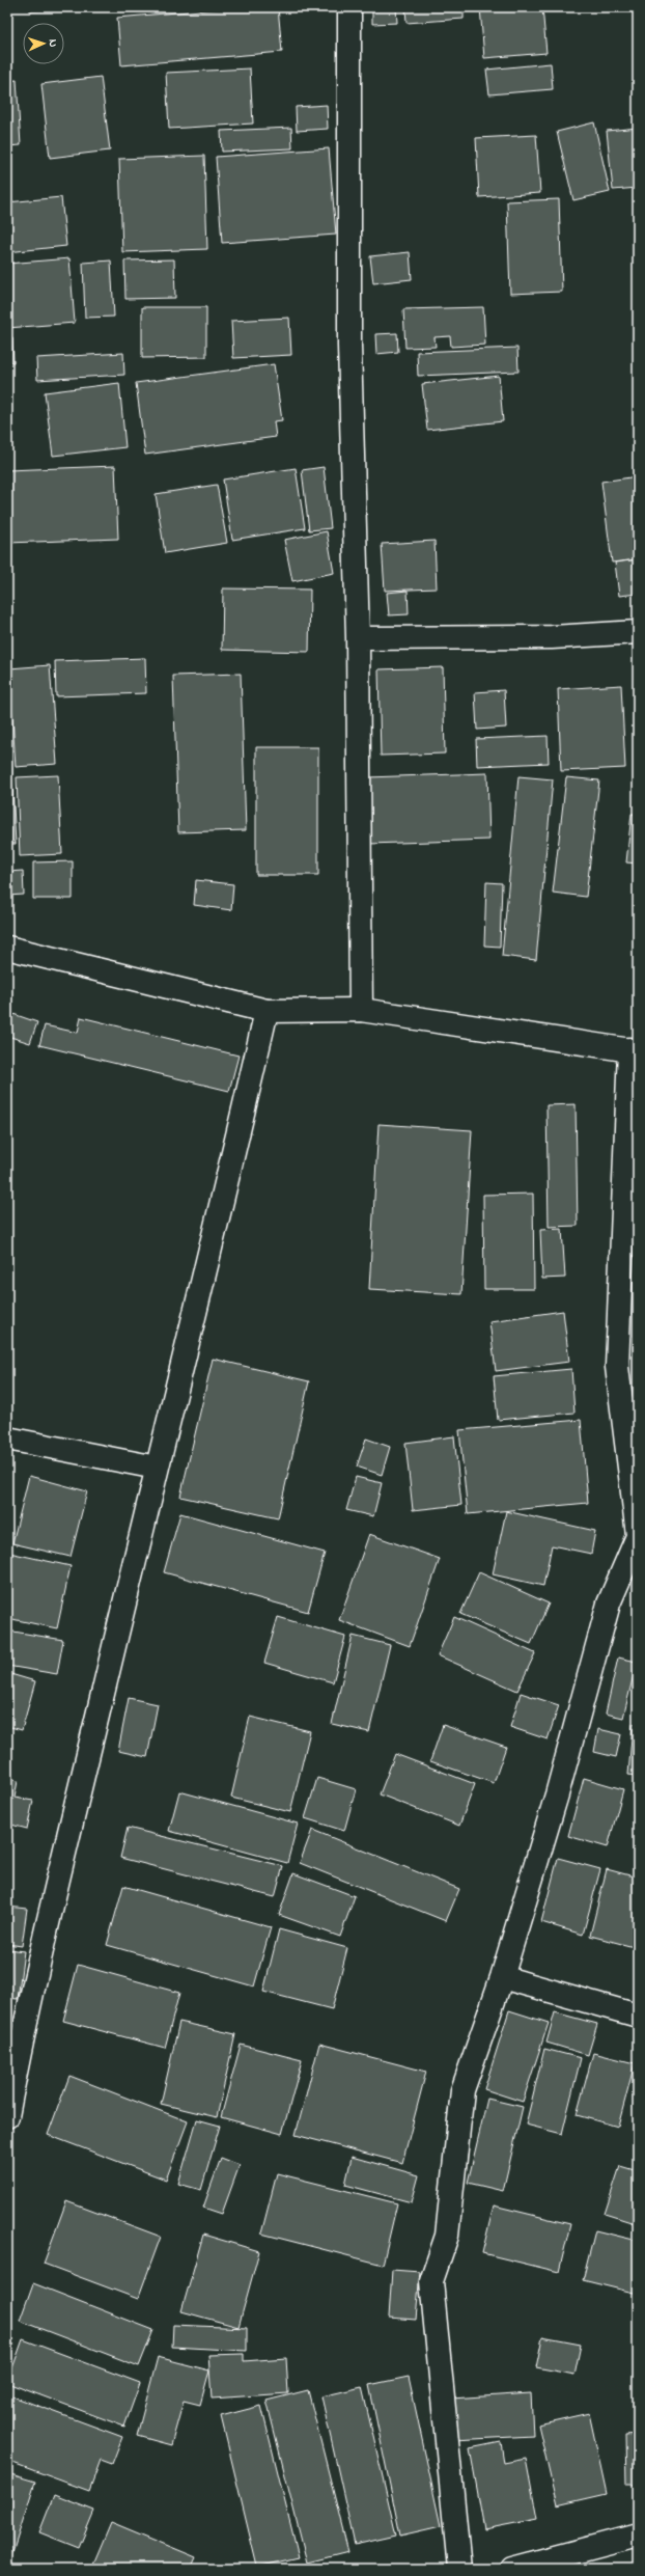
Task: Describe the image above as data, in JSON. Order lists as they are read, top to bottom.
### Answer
{
  "north": "right"
}
